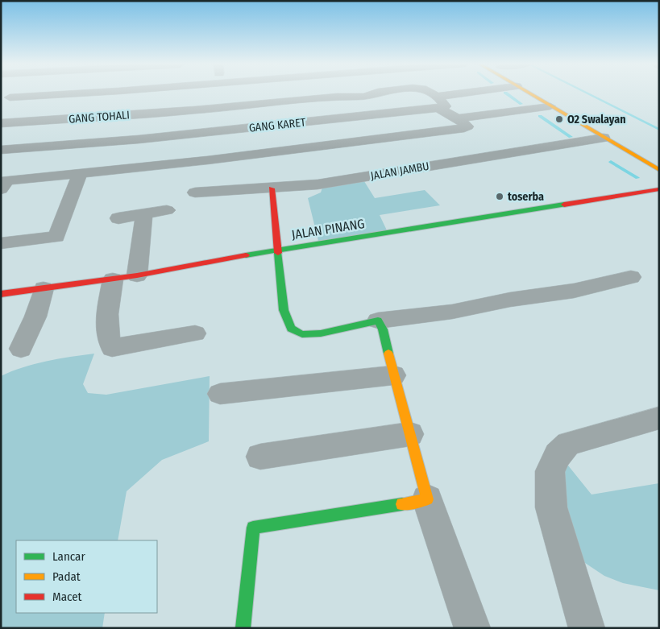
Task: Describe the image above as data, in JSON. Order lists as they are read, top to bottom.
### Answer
{
  "streets": {
    "street": [
      "GANG TOHALI",
      "GANG KARET",
      "JALAN JAMBU",
      "JALAN PINANG"
    ]
  },
  "crossings": [
    ["GANG TOHALI", "GANG KARET"]
  ],
  "places": ["O2 Swalayan", "toserba"],
  "legend": ["Lancar", "Padat", "Macet"]
}
